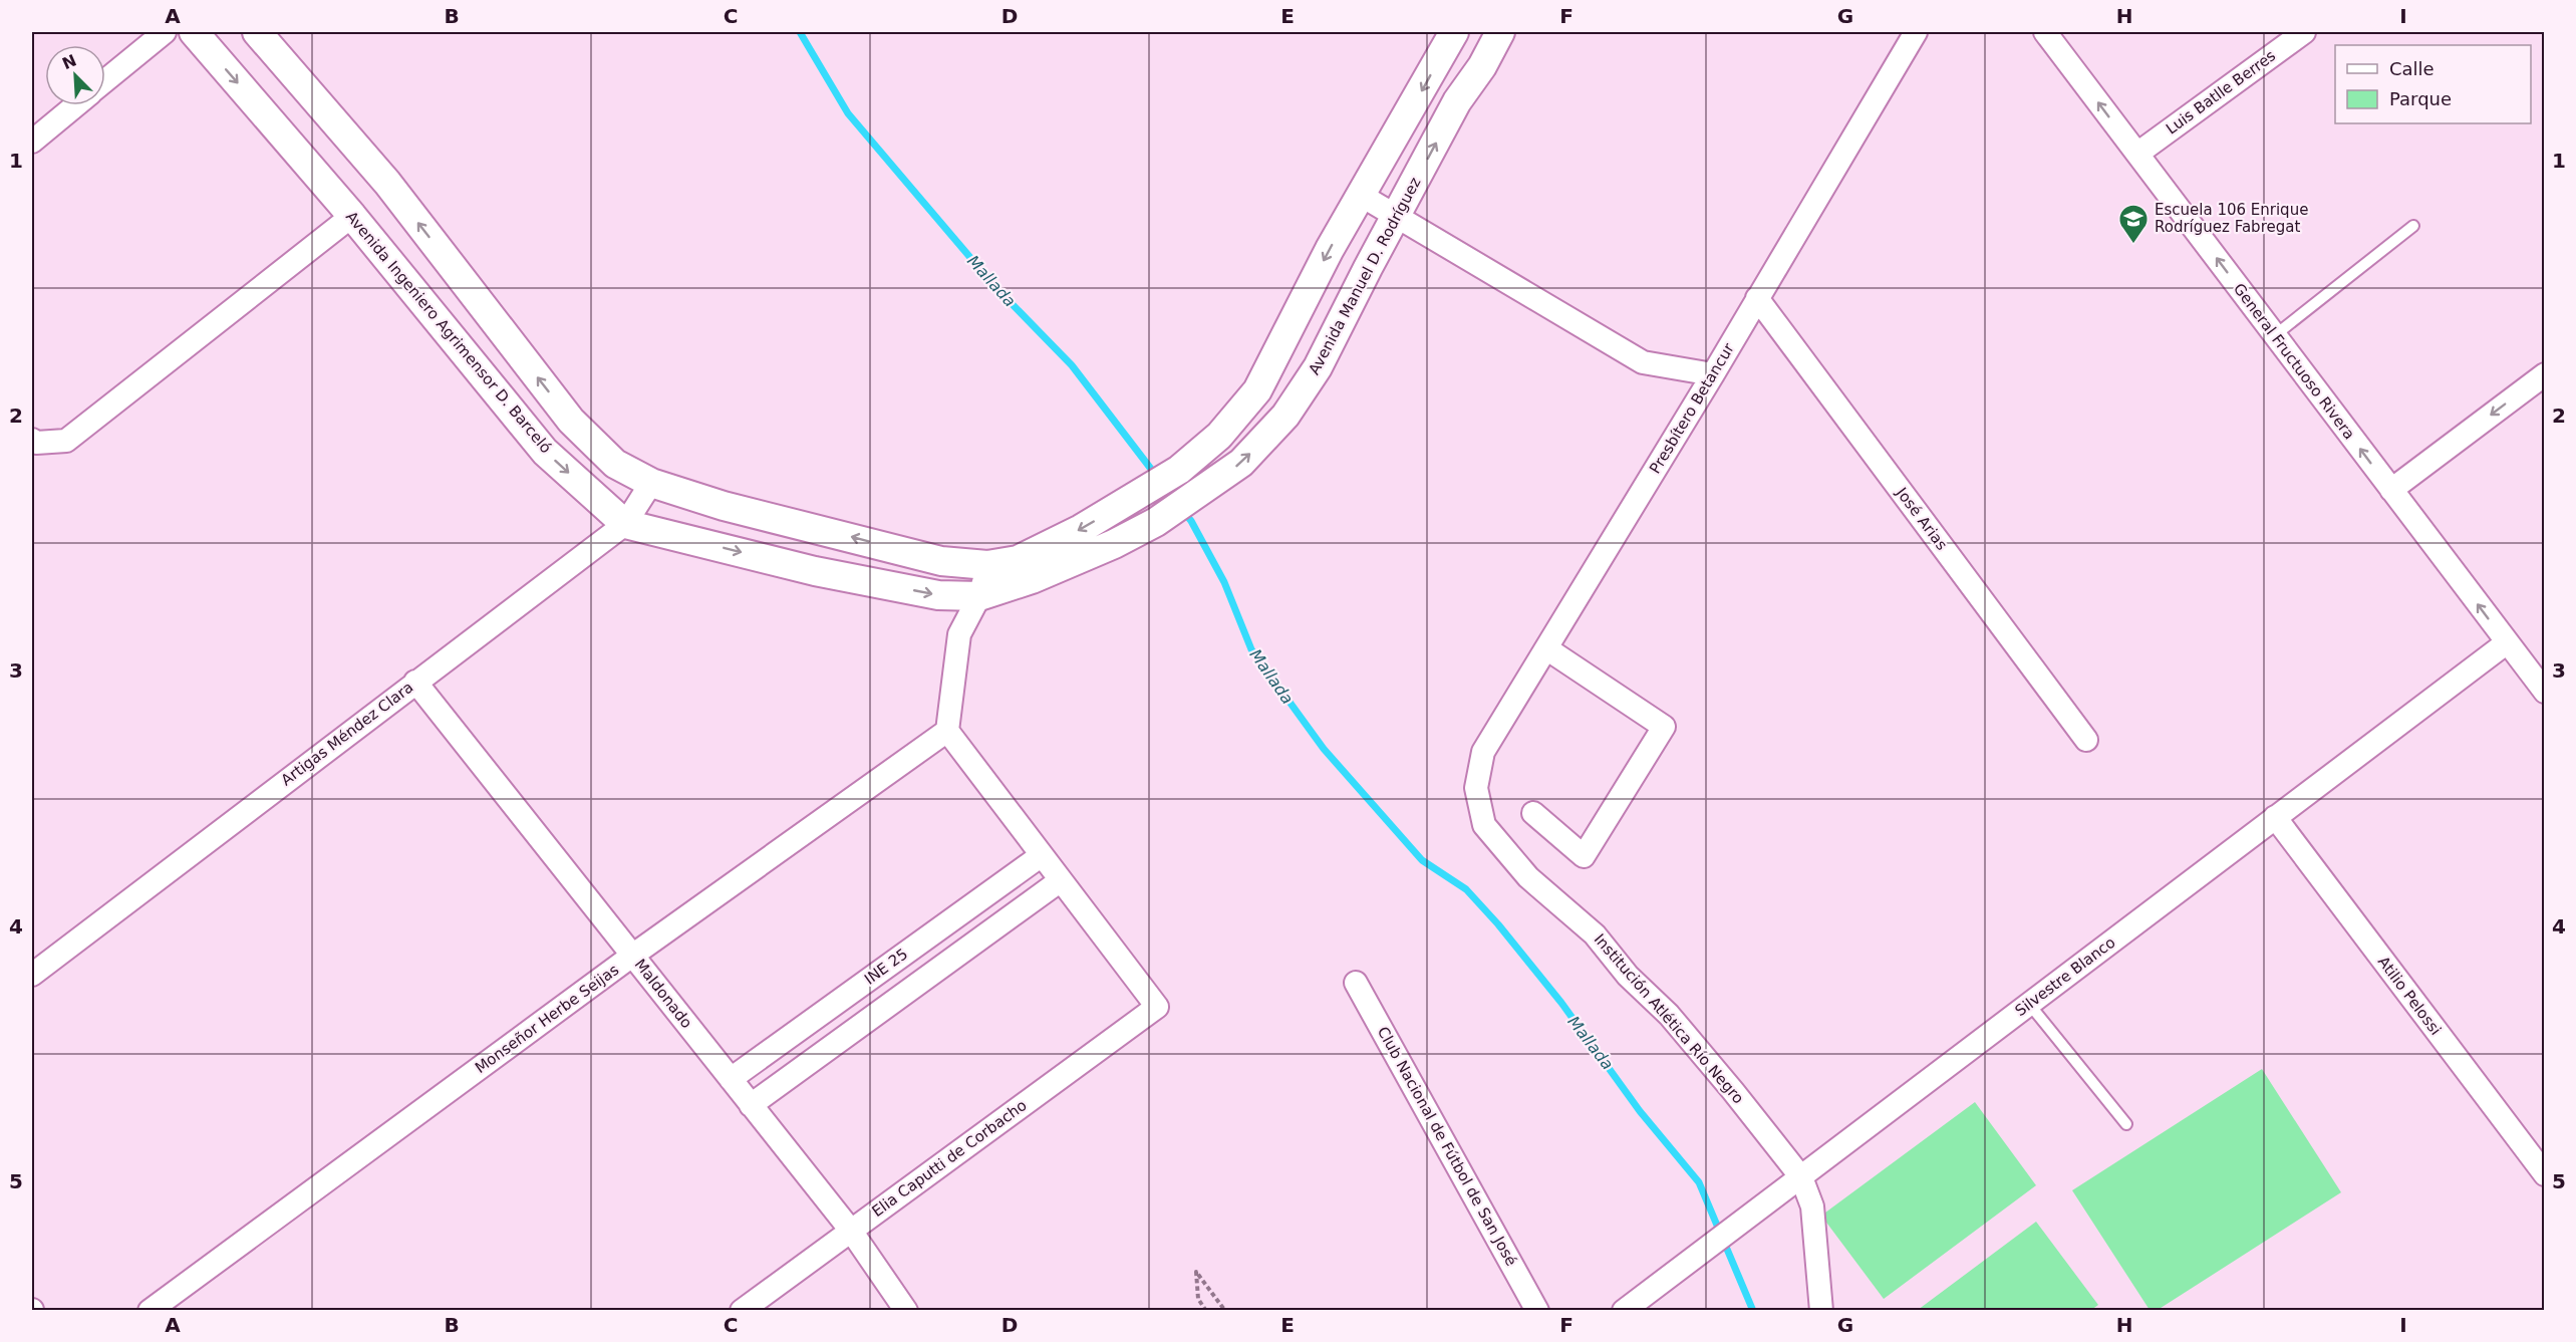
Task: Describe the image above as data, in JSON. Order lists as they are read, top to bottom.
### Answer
{
  "streets": {
    "street": [
      "Luis Batlle Berres",
      "Avenida Manuel D. Rodríguez",
      "Avenida Ingeniero Agrimensor D. Barceló",
      "General Fructuoso Rivera",
      "Presbítero Betancur",
      "José Arias",
      "Artigas Méndez Clara",
      "INE 25",
      "Silvestre Blanco",
      "Maldonado",
      "Atilio Pelossi",
      "Monseñor Herbe Seijas",
      "Institución Atlética Río Negro",
      "Club Nacional de Fútbol de San José",
      "Elia Caputti de Corbacho"
    ]
  },
  "crossings": [
    ["Luis Batlle Berres", "General Fructuoso Rivera"],
    ["Avenida Manuel D. Rodríguez", "Avenida Ingeniero Agrimensor D. Barceló"],
    ["Avenida Ingeniero Agrimensor D. Barceló", "Artigas Méndez Clara"],
    ["General Fructuoso Rivera", "Silvestre Blanco"],
    ["Presbítero Betancur", "José Arias"],
    ["Presbítero Betancur", "Institución Atlética Río Negro"],
    ["Artigas Méndez Clara", "Maldonado"],
    ["INE 25", "Maldonado"],
    ["Silvestre Blanco", "Atilio Pelossi"],
    ["Silvestre Blanco", "Institución Atlética Río Negro"],
    ["Maldonado", "Monseñor Herbe Seijas"],
    ["Maldonado", "Elia Caputti de Corbacho"]
  ],
  "one_way": ["General Fructuoso Rivera"],
  "water": ["Mallada"],
  "places": {
    "school or university": ["Escuela 106 Enrique Rodríguez Fabregat"]
  },
  "legend": ["Calle", "Parque"],
  "north": "top left",
  "grid": {
    "columns": [
      "A",
      "B",
      "C",
      "D",
      "E",
      "F",
      "G",
      "H",
      "I"
    ],
    "rows": [
      "1",
      "2",
      "3",
      "4",
      "5"
    ]
  }
}
